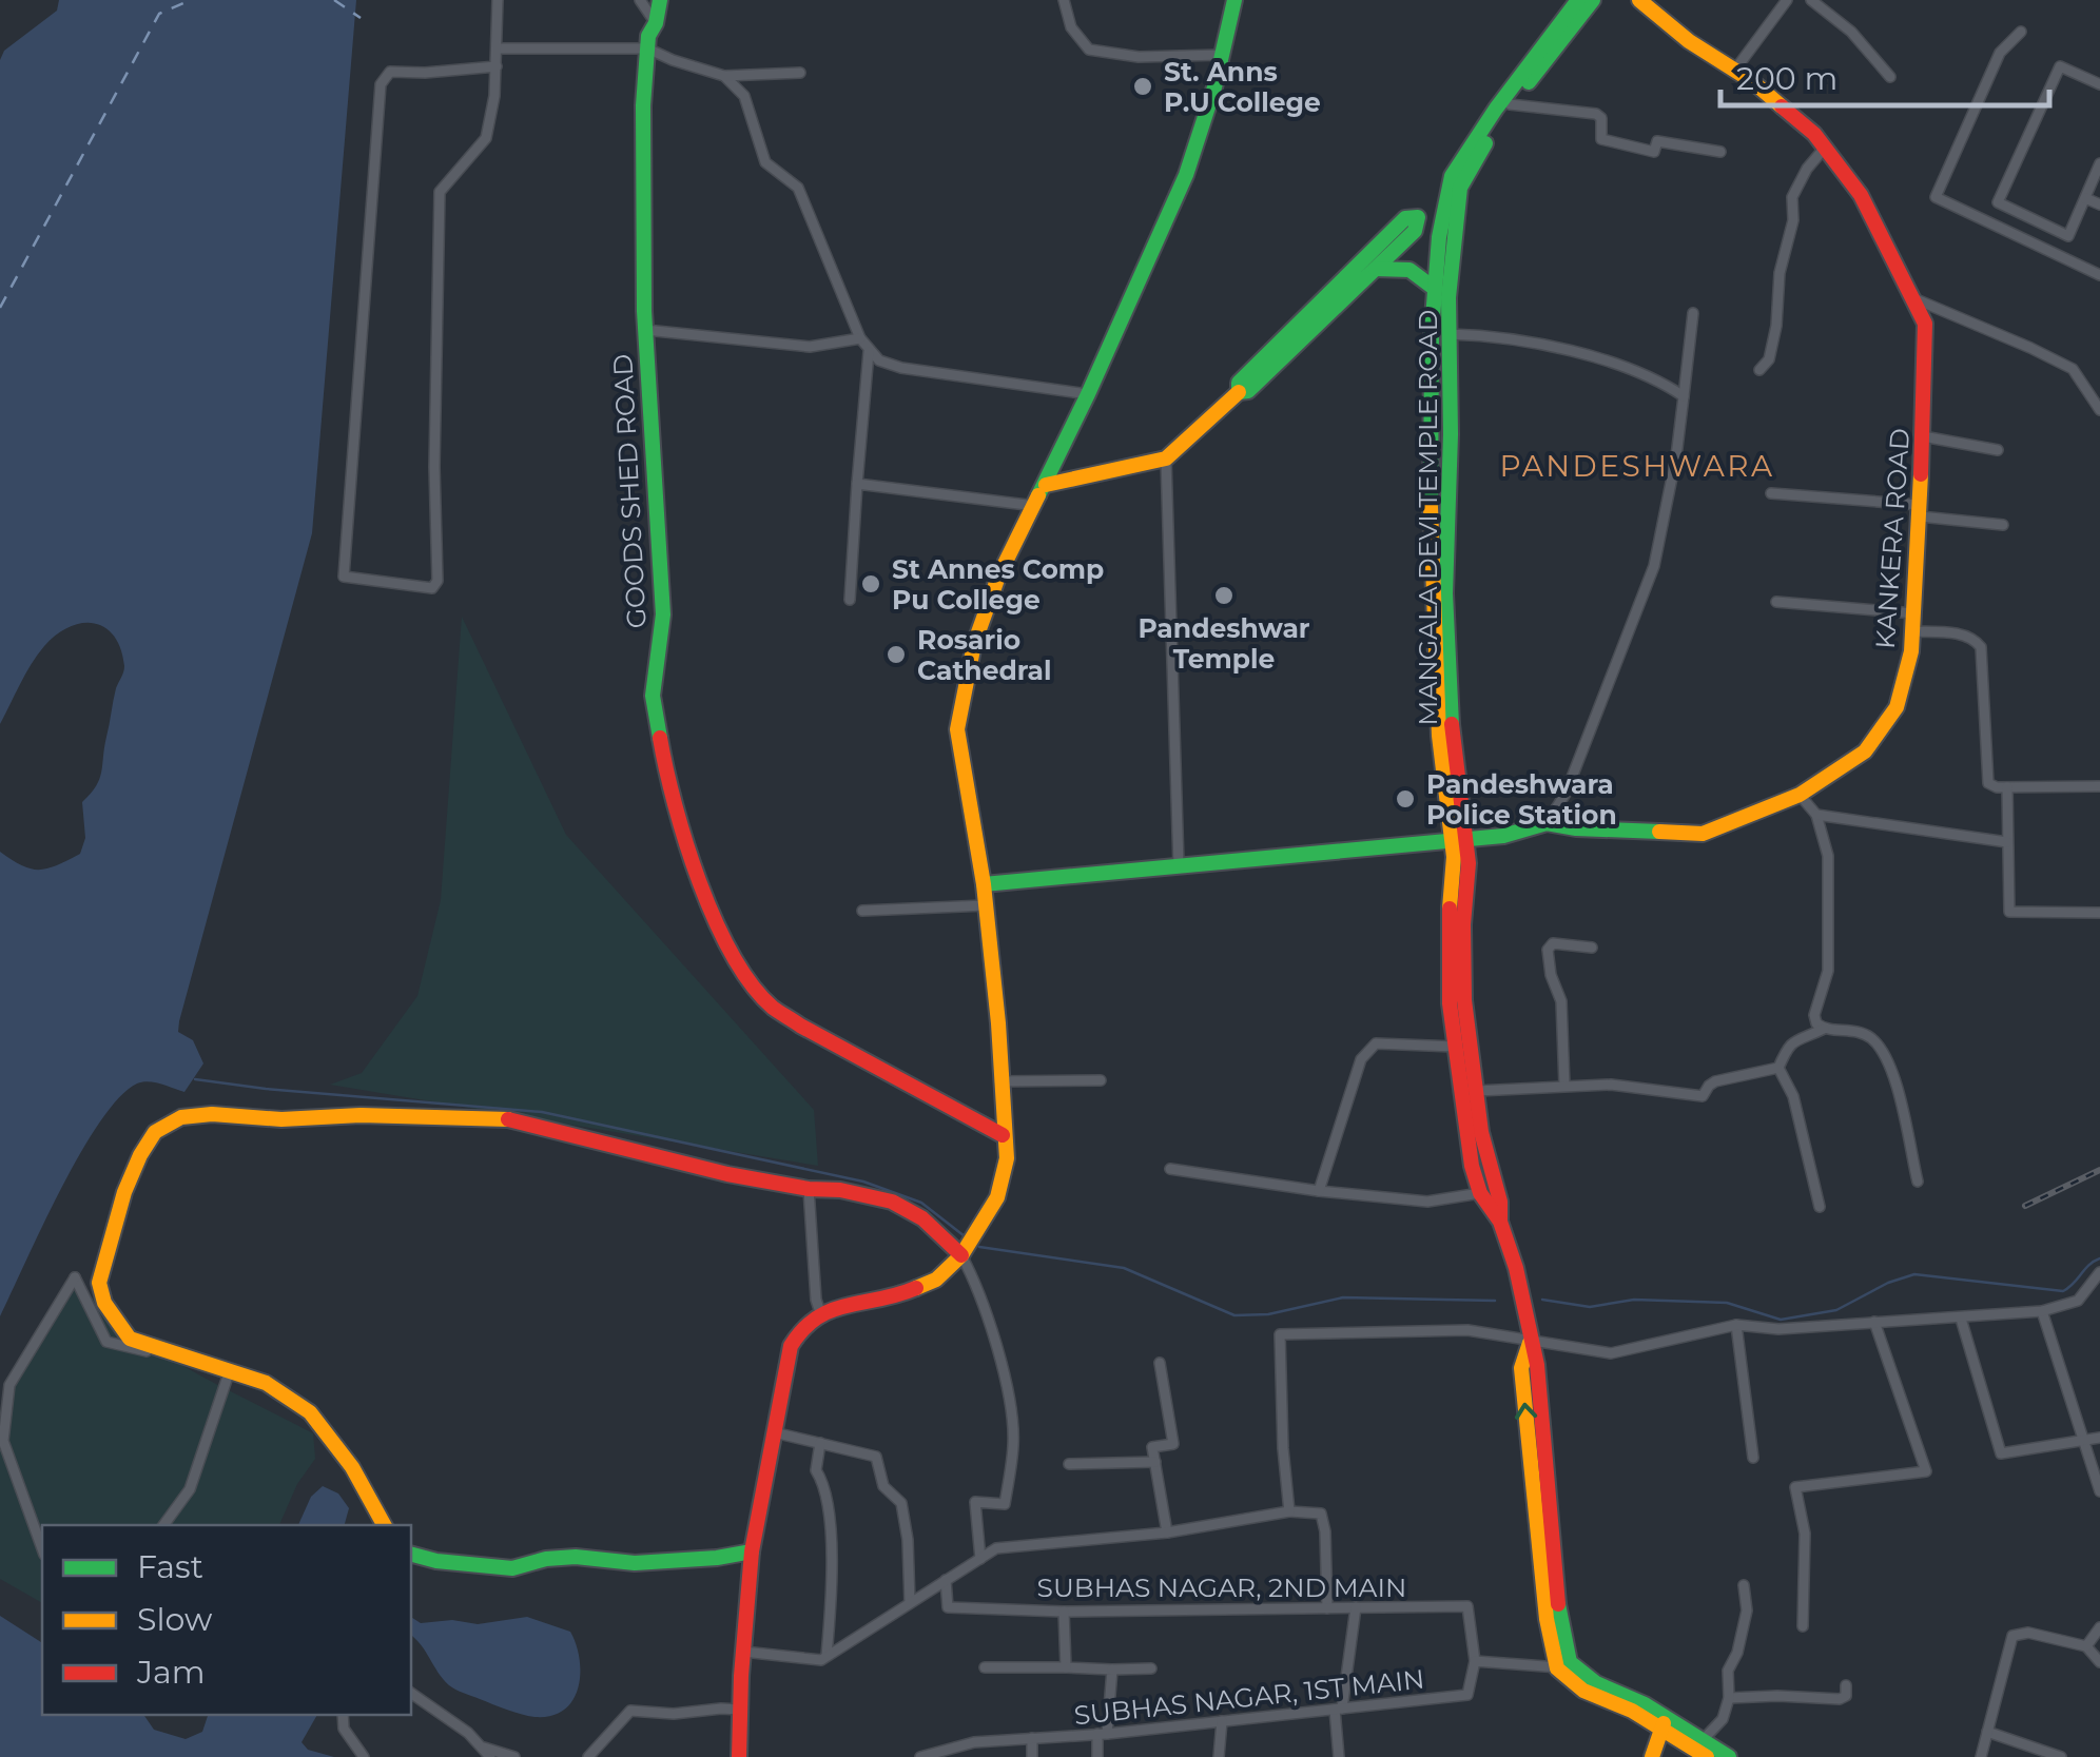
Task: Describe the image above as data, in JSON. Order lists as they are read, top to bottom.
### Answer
{
  "streets": {
    "street": [
      "GOODS SHED ROAD",
      "MANGALA DEVI TEMPLE ROAD",
      "KANKERA ROAD",
      "SUBHAS NAGAR, 2ND MAIN",
      "SUBHAS NAGAR, 1ST MAIN"
    ]
  },
  "crossings": [
    ["SUBHAS NAGAR, 2ND MAIN", "SUBHAS NAGAR, 1ST MAIN"]
  ],
  "districts": ["PANDESHWARA"],
  "places": [
    "St. Anns P.U College",
    "St Annes Comp Pu College",
    "Pandeshwar Temple",
    "Rosario Cathedral",
    "Pandeshwara Police Station"
  ],
  "legend": ["Fast", "Slow", "Jam"],
  "scale_bar": "200 m"
}
